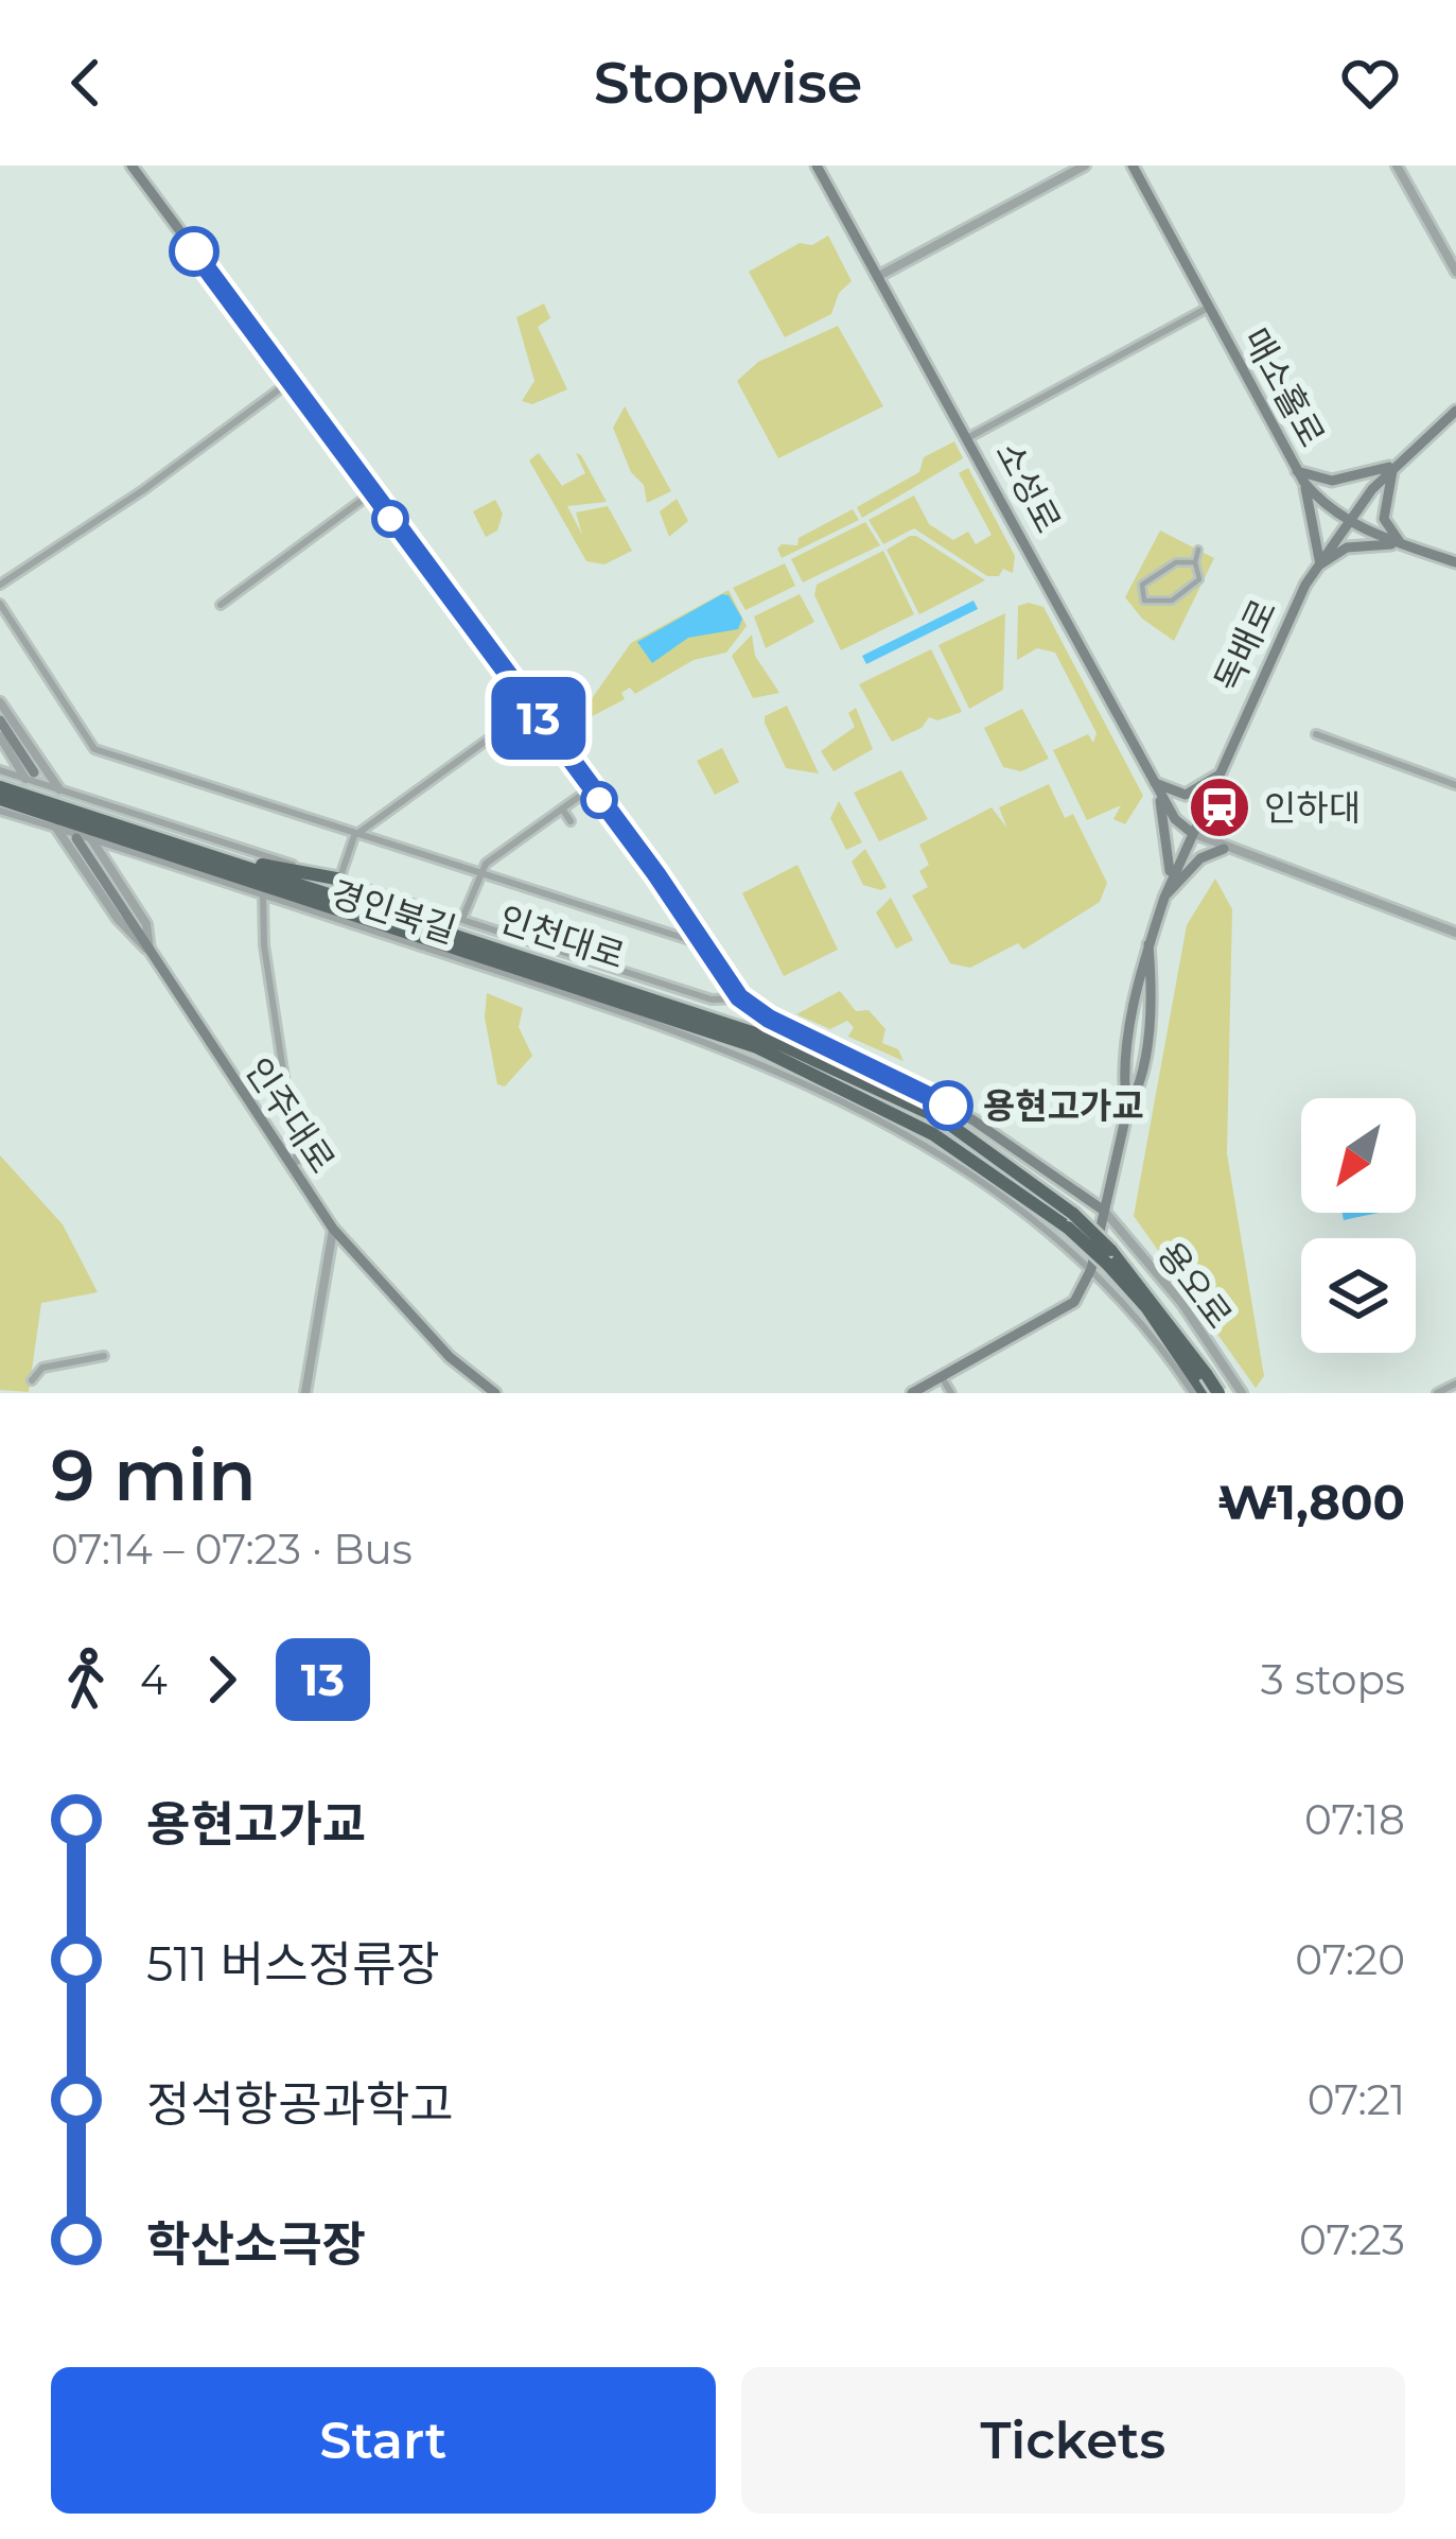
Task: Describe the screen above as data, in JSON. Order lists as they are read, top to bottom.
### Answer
{
  "streets": {
    "highway": ["인천대로"],
    "main road": [
      "매소홀로",
      "소성로",
      "독배로",
      "인주대로"
    ],
    "street": ["경인북길", "용오로"]
  },
  "crossings": [
    ["매소홀로", "독배로"],
    ["소성로", "독배로"],
    ["독배로", "경인북길"],
    ["독배로", "용오로"]
  ],
  "places": {
    "station": ["인하대"],
    "other": ["용현고가교"]
  },
  "lines": ["bus line 13"],
  "north": "bottom left",
  "page": {
    "header": "Stopwise",
    "on_map": "13",
    "heading": ["9 min", "07:14 – 07:23 · Bus", "₩1,800"],
    "legs": ["4", "13", "3 stops"],
    "list": [
      {
        "name": "용현고가교",
        "value": "07:18"
      },
      {
        "name": "511 버스정류장",
        "value": "07:20"
      },
      {
        "name": "정석항공과학고",
        "value": "07:21"
      },
      {
        "name": "학산소극장",
        "value": "07:23"
      }
    ],
    "buttons": ["Start", "Tickets"]
  }
}
